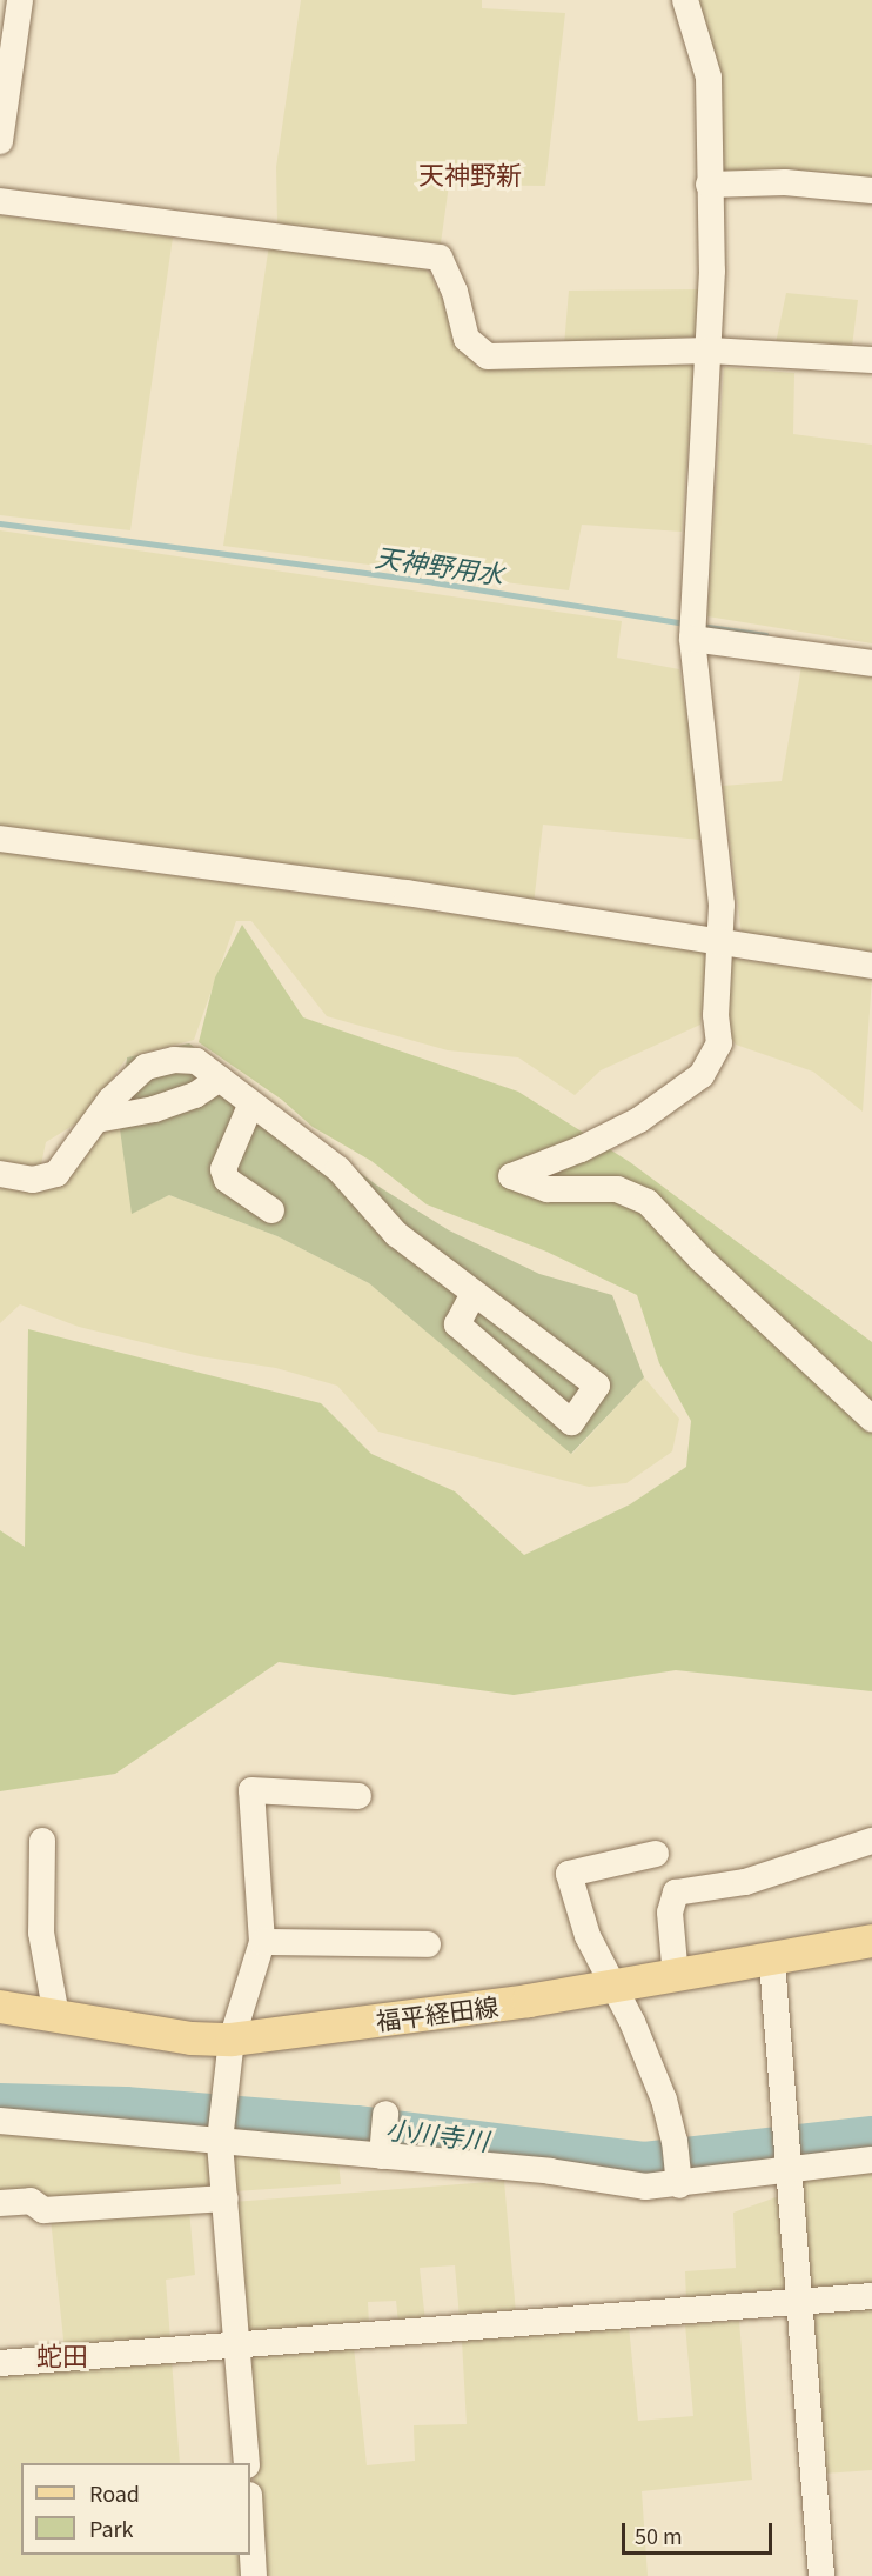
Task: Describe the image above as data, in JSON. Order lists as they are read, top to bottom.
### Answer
{
  "streets": {
    "main road": ["福平経田線"]
  },
  "districts": ["天神野新", "蛇田"],
  "water": ["天神野用水", "小川寺川"],
  "legend": ["Road", "Park"],
  "scale_bar": "50 m"
}
